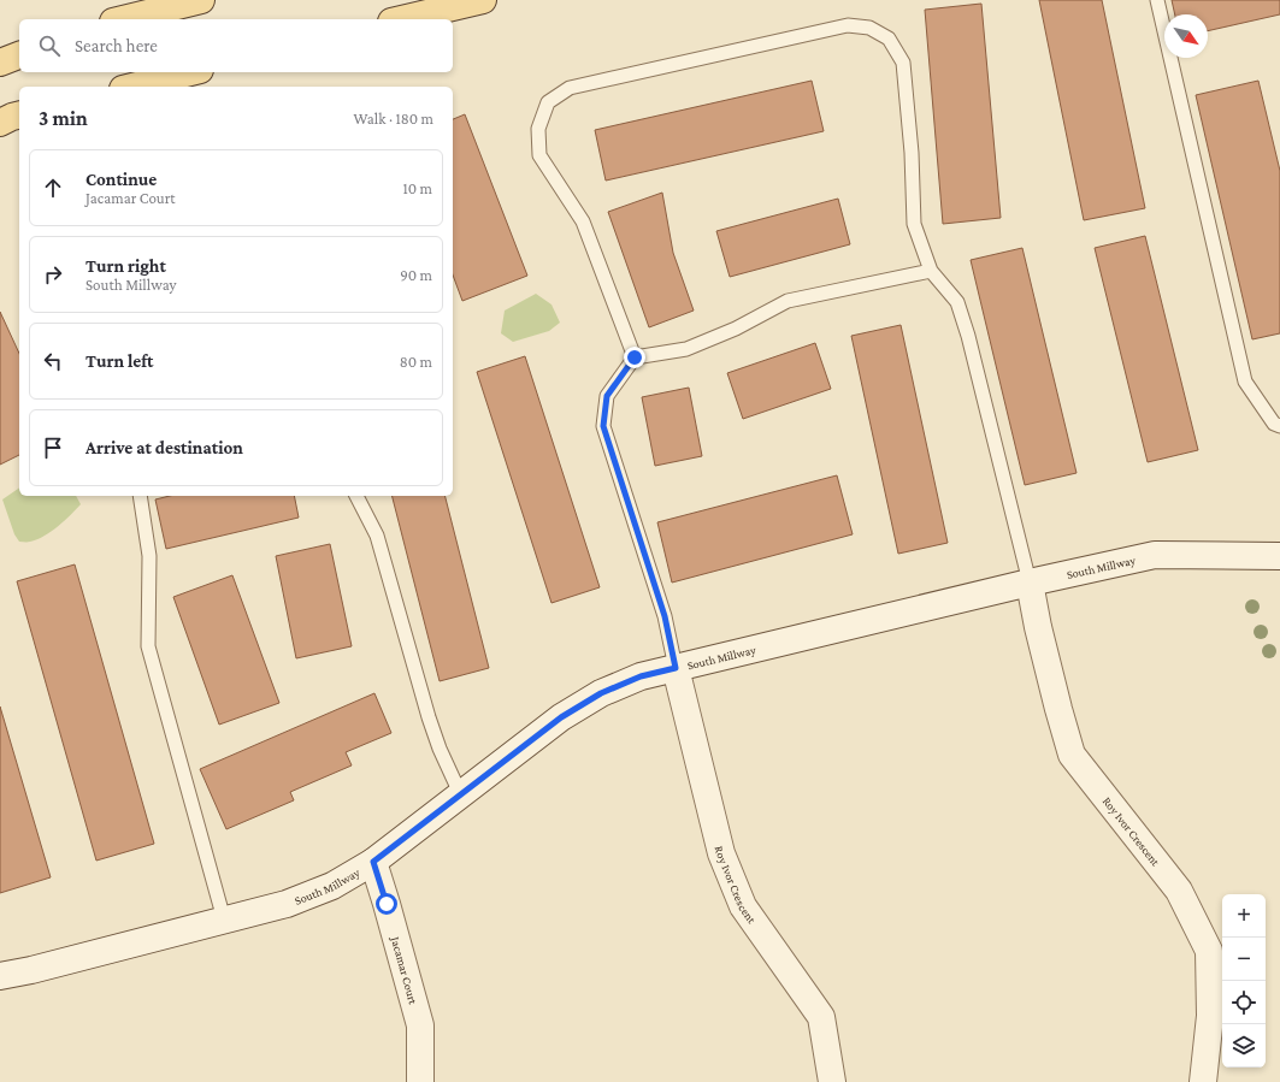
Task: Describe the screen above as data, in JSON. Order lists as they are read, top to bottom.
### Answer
{
  "streets": {
    "street": ["South Millway", "Roy Ivor Crescent", "Jacamar Court"]
  },
  "crossings": [
    ["South Millway", "Roy Ivor Crescent"],
    ["South Millway", "Jacamar Court"]
  ],
  "north": "bottom right",
  "page": {
    "search": "Search here",
    "heading": ["3 min", "Walk · 180 m"],
    "list": [
      ["Continue", "Jacamar Court", "10 m"],
      ["Turn right", "South Millway", "90 m"],
      ["Turn left", "80 m"],
      "Arrive at destination"
    ],
    "map_buttons": ["+", "−"]
  }
}
